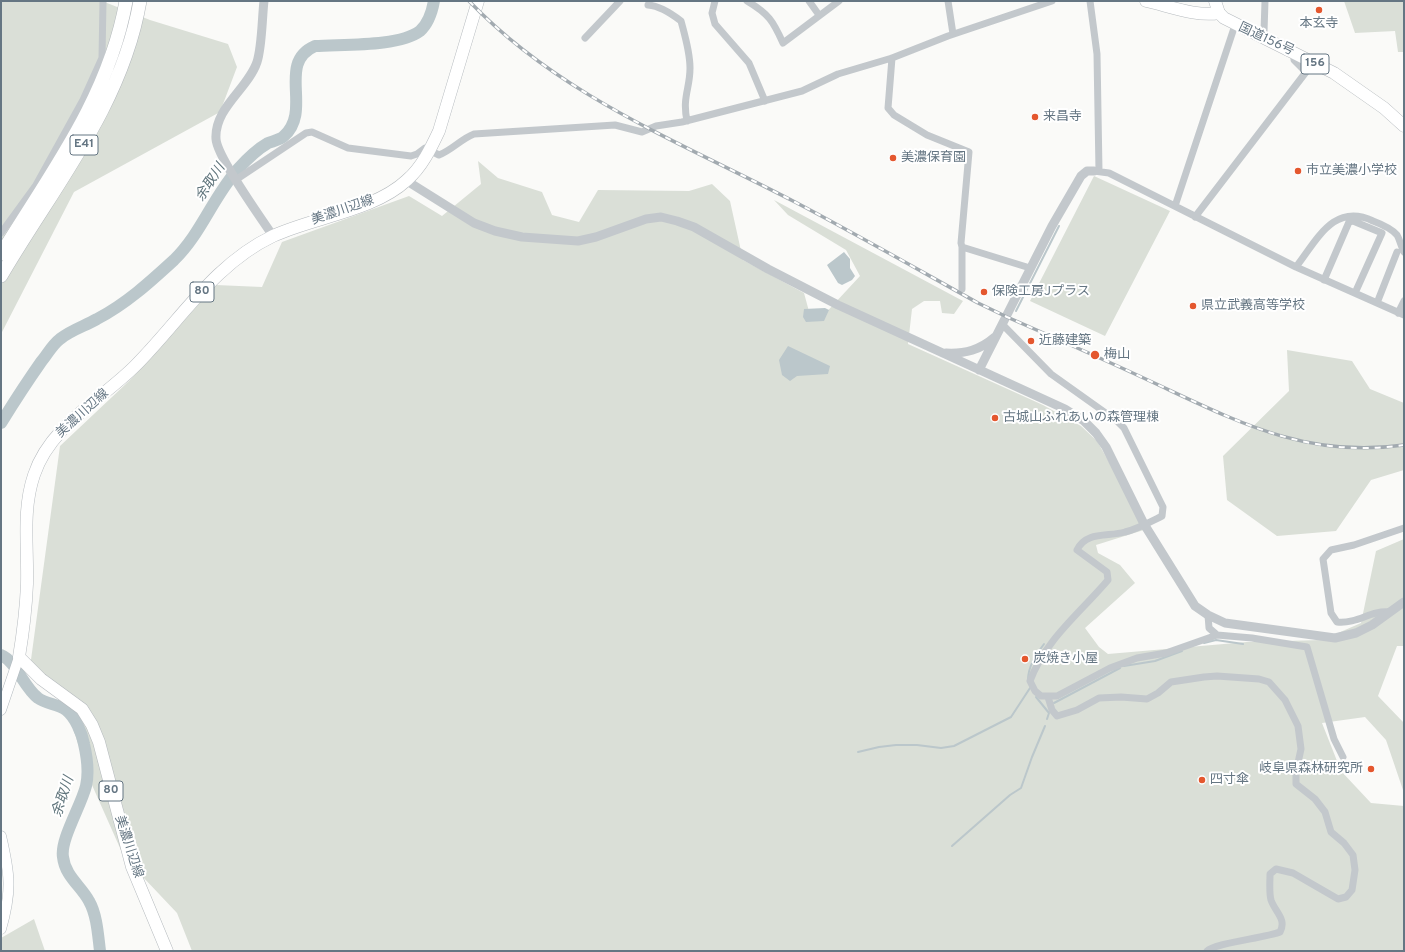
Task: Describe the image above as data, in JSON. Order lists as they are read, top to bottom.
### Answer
{
  "streets": {
    "highway": ["E41"],
    "main road": [
      "国道156号",
      "156",
      "美濃川辺線",
      "80"
    ]
  },
  "water": ["余取川"],
  "places": [
    "本玄寺",
    "来昌寺",
    "美濃保育園",
    "市立美濃小学校",
    "保険工房Jプラス",
    "県立武義高等学校",
    "近藤建築",
    "梅山",
    "古城山ふれあいの森管理棟",
    "炭焼き小屋",
    "岐阜県森林研究所",
    "四寸傘"
  ]
}
